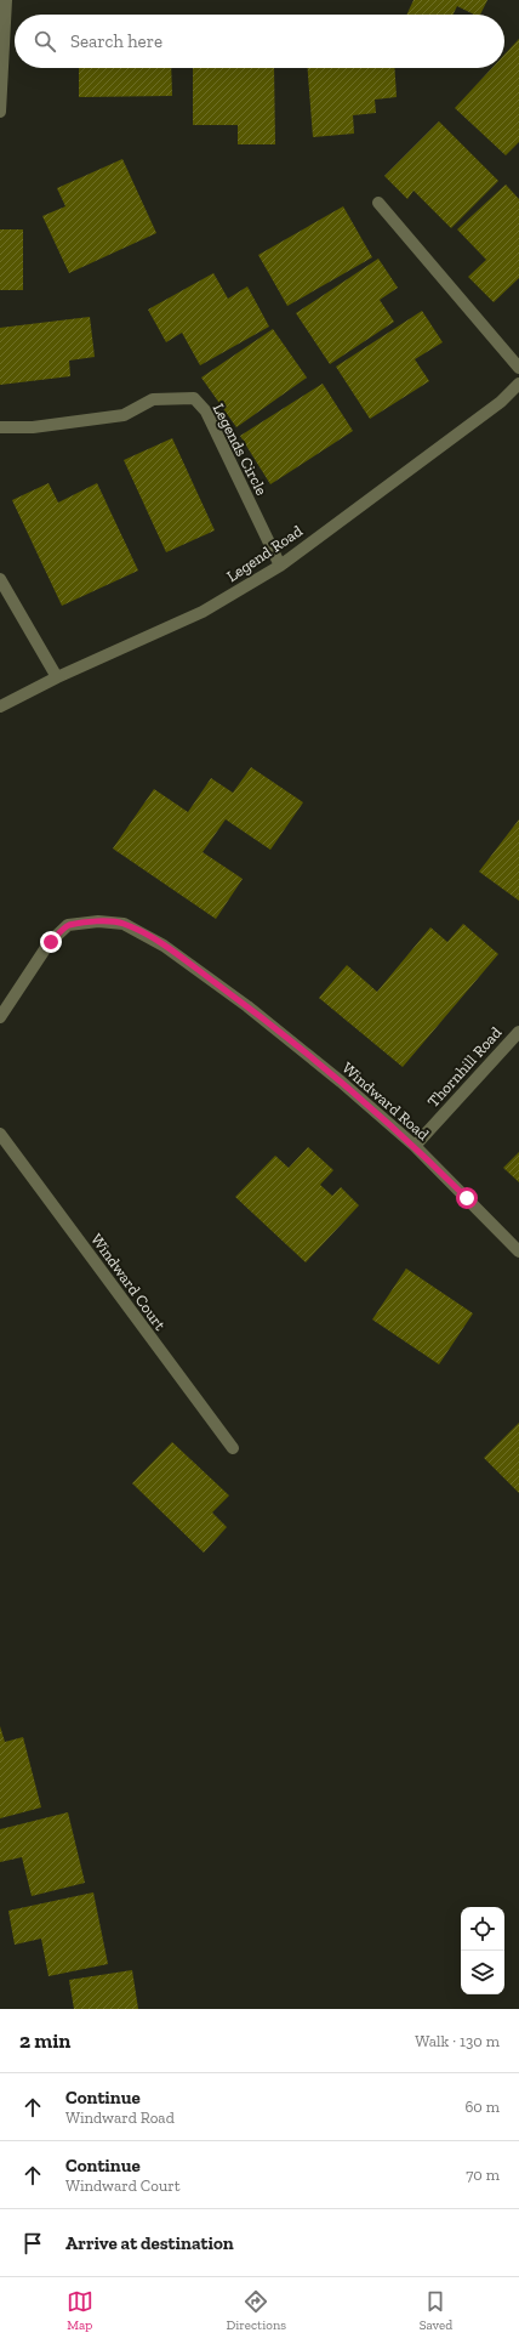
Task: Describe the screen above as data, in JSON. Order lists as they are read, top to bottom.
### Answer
{
  "streets": {
    "street": [
      "Legends Circle",
      "Legend Road",
      "Thornhill Road",
      "Windward Road",
      "Windward Court"
    ]
  },
  "crossings": [
    ["Legends Circle", "Legend Road"],
    ["Thornhill Road", "Windward Road"]
  ],
  "page": {
    "search": "Search here",
    "heading": ["2 min", "Walk · 130 m"],
    "list": [
      ["Continue", "Windward Road", "60 m"],
      ["Continue", "Windward Court", "70 m"],
      "Arrive at destination"
    ],
    "nav": ["Map", "Directions", "Saved"]
  }
}
